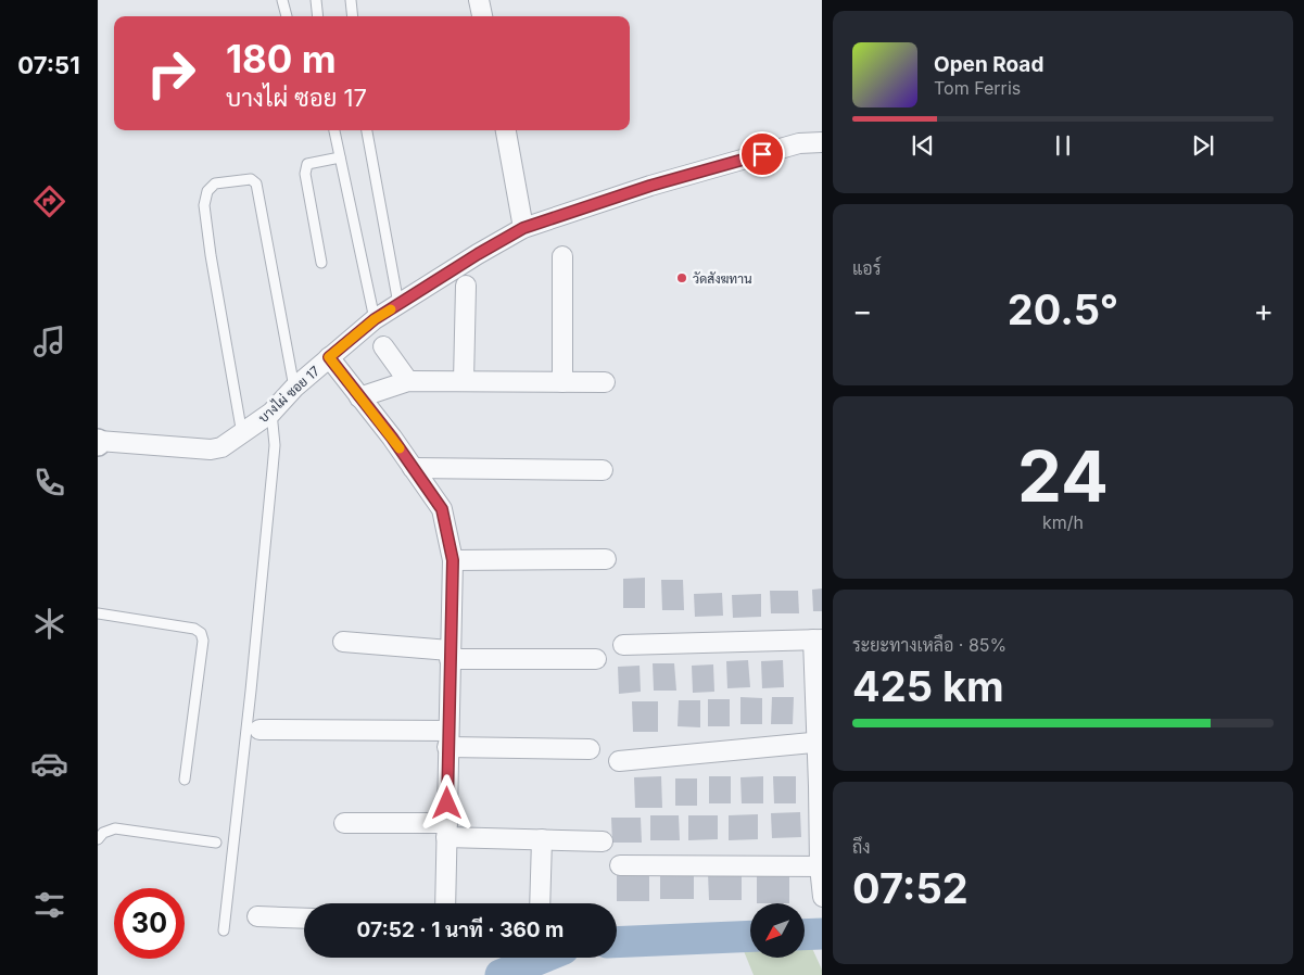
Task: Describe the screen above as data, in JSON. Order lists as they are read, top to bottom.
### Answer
{
  "streets": {
    "street": ["บางไผ่ ซอย 17"]
  },
  "places": ["วัดสังฆทาน"],
  "north": "bottom left",
  "page": {
    "tabs": "07:51",
    "turn": ["180 m", "บางไผ่ ซอย 17"],
    "song": ["Open Road", "Tom Ferris"],
    "tile": [
      "แอร์",
      ["24", "km/h"],
      ["ระยะทางเหลือ · 85%", "425 km"],
      ["ถึง", "07:52"]
    ],
    "heat": ["−", "20.5°", "+"],
    "limit": "30",
    "trip": "07:52 · 1 นาที · 360 m"
  }
}
